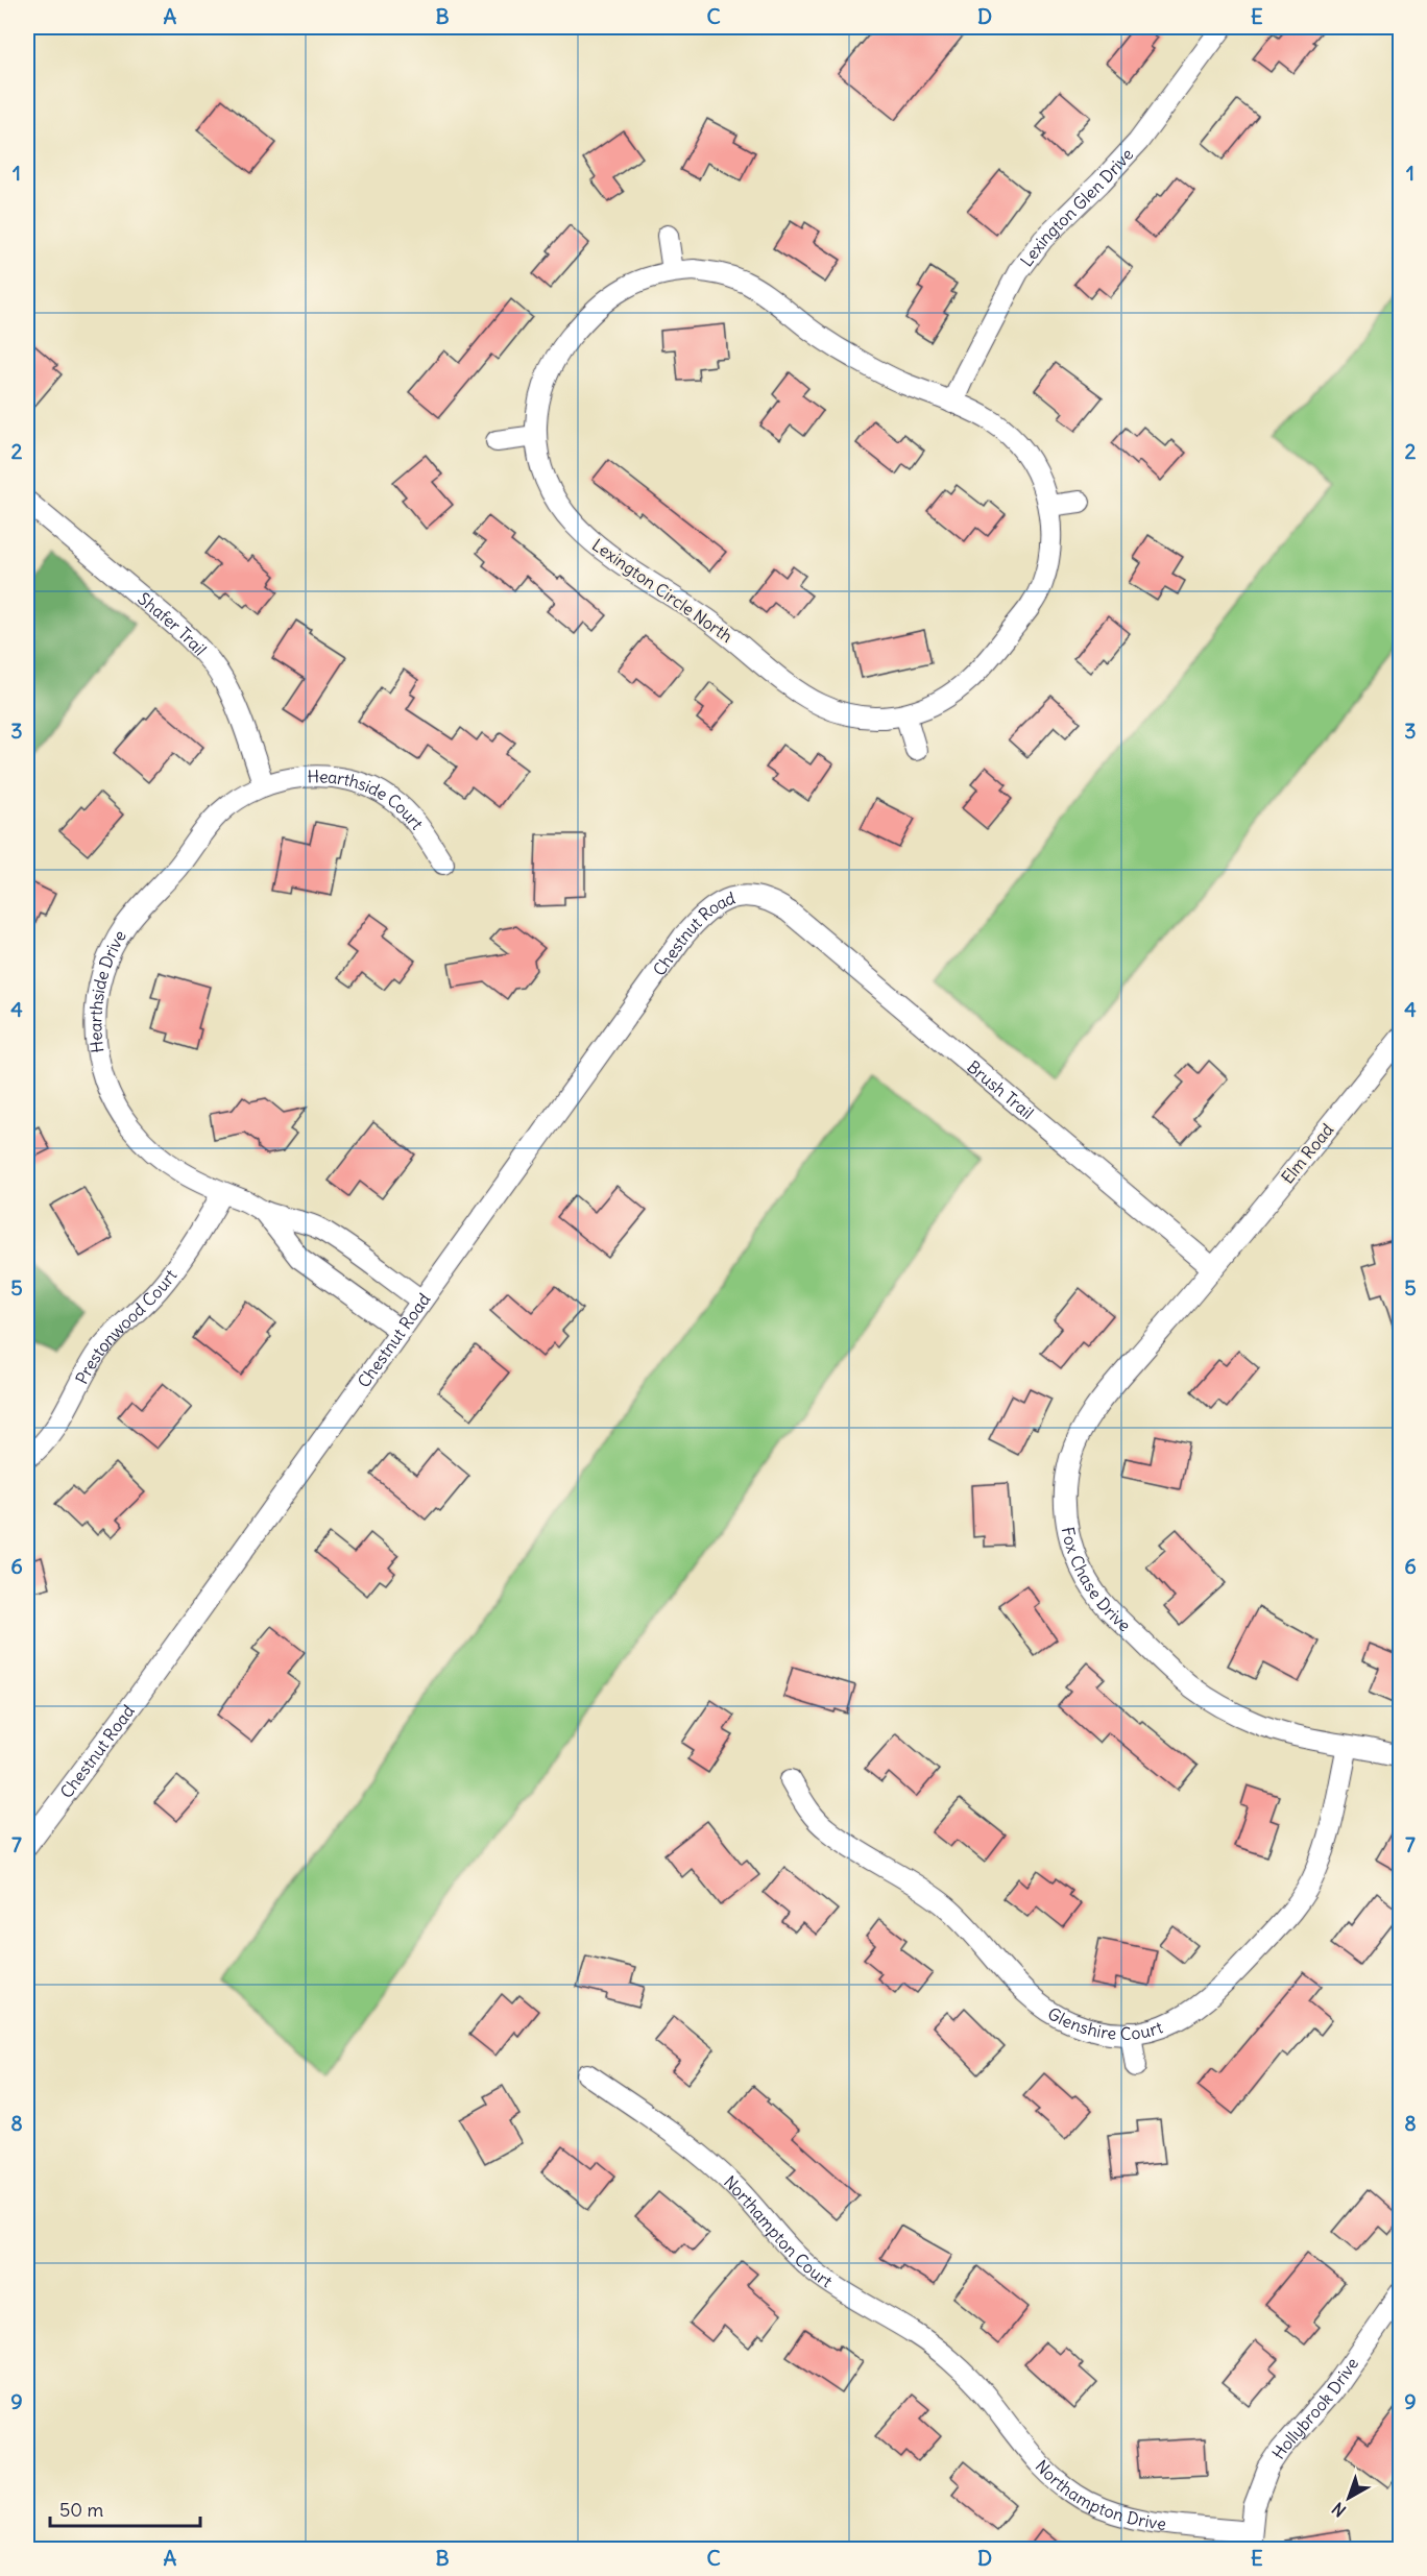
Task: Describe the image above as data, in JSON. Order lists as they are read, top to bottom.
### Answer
{
  "streets": {
    "street": [
      "Lexington Glen Drive",
      "Lexington Circle North",
      "Shafer Trail",
      "Hearthside Court",
      "Chestnut Road",
      "Hearthside Drive",
      "Brush Trail",
      "Elm Road",
      "Prestonwood Court",
      "Fox Chase Drive",
      "Glenshire Court",
      "Northampton Court",
      "Hollybrook Drive",
      "Northampton Drive"
    ]
  },
  "crossings": [
    ["Lexington Glen Drive", "Lexington Circle North"],
    ["Shafer Trail", "Hearthside Court"],
    ["Shafer Trail", "Hearthside Drive"],
    ["Hearthside Court", "Hearthside Drive"],
    ["Chestnut Road", "Hearthside Drive"],
    ["Chestnut Road", "Brush Trail"],
    ["Hearthside Drive", "Prestonwood Court"],
    ["Brush Trail", "Elm Road"],
    ["Brush Trail", "Fox Chase Drive"],
    ["Elm Road", "Fox Chase Drive"],
    ["Fox Chase Drive", "Glenshire Court"],
    ["Northampton Court", "Northampton Drive"],
    ["Hollybrook Drive", "Northampton Drive"]
  ],
  "scale_bar": "50 m",
  "north": "bottom left",
  "grid": {
    "columns": [
      "A",
      "B",
      "C",
      "D",
      "E"
    ],
    "rows": [
      "1",
      "2",
      "3",
      "4",
      "5",
      "6",
      "7",
      "8",
      "9"
    ]
  }
}
